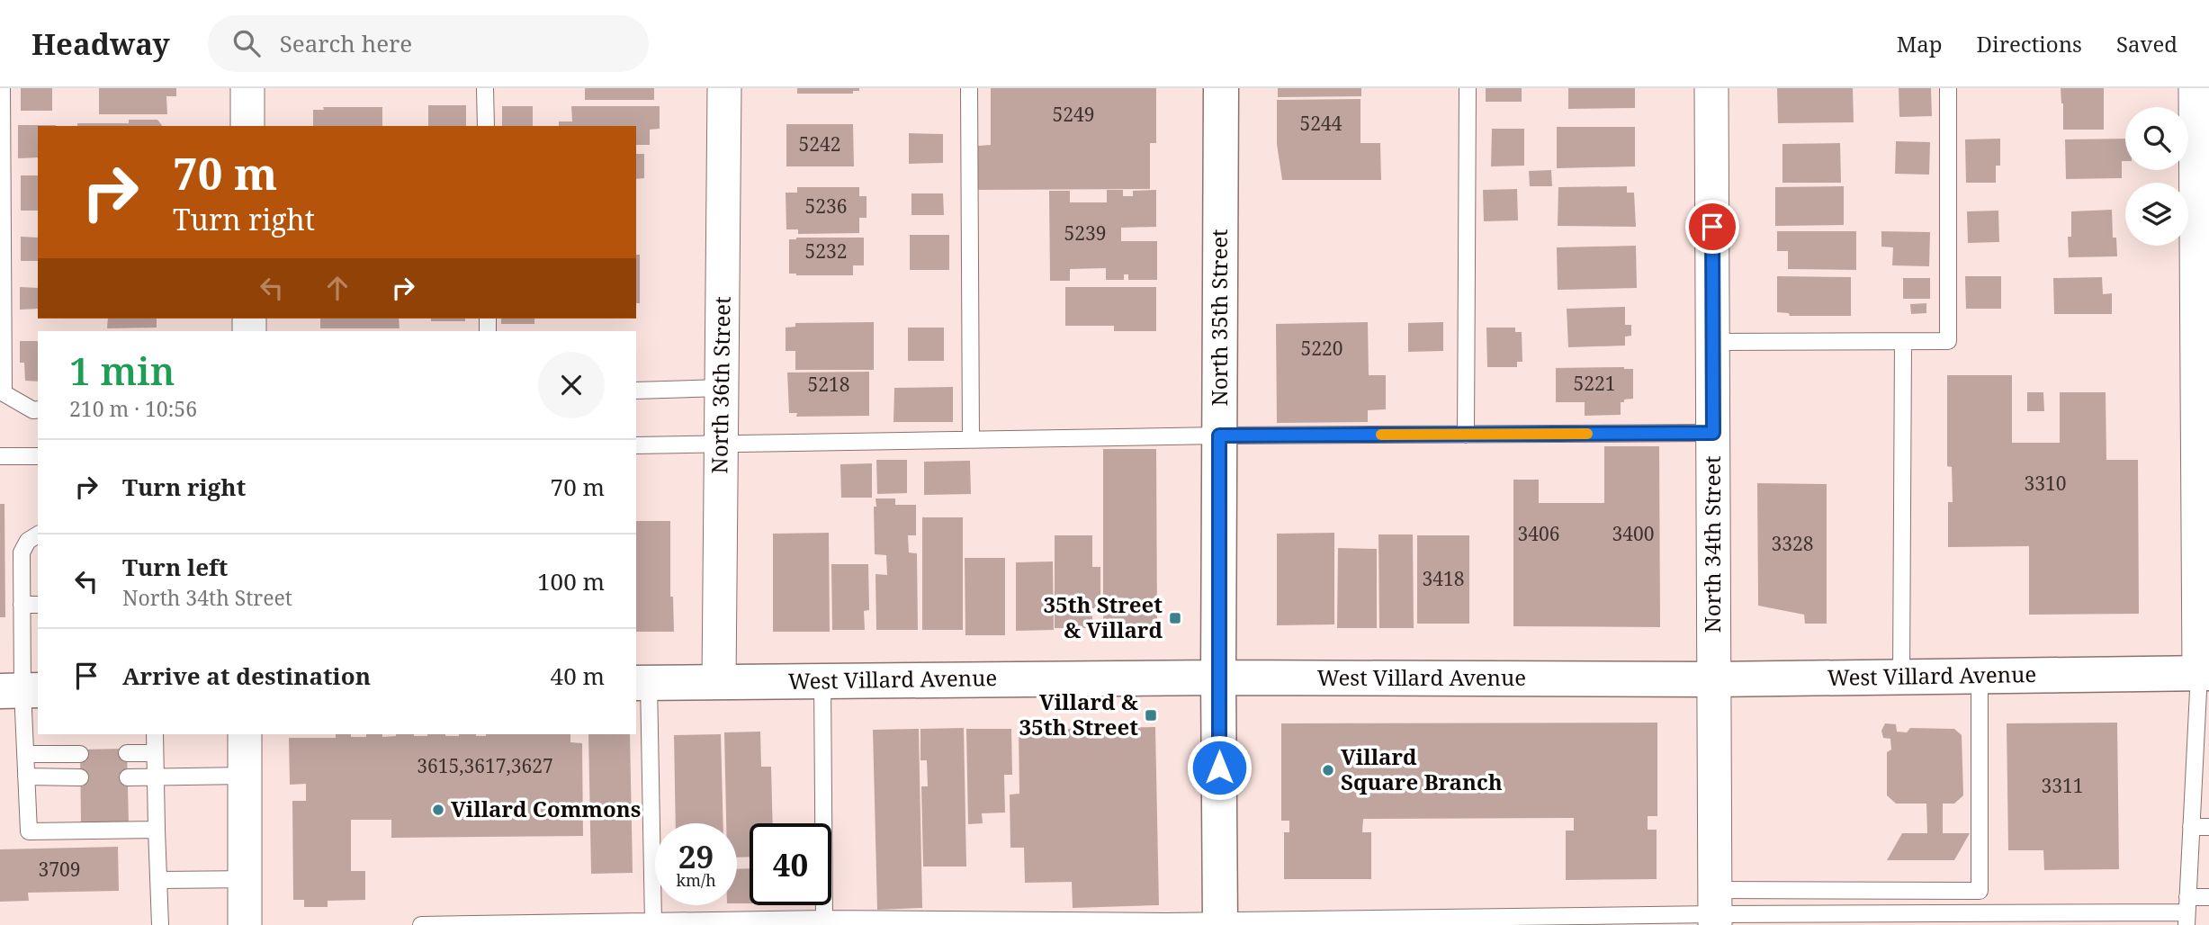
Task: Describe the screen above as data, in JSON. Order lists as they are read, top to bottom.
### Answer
{
  "streets": {
    "street": [
      "North 35th Street",
      "North 36th Street",
      "North 34th Street",
      "West Villard Avenue"
    ]
  },
  "crossings": [
    ["North 35th Street", "West Villard Avenue"],
    ["North 36th Street", "West Villard Avenue"],
    ["North 34th Street", "West Villard Avenue"]
  ],
  "places": {
    "transit": ["35th Street & Villard", "Villard & 35th Street"],
    "other": ["Villard Square Branch", "Villard Commons"]
  },
  "house_numbers": [
    "5249",
    "5244",
    "5242",
    "5236",
    "5239",
    "5232",
    "5220",
    "5221",
    "5218",
    "3310",
    "3406",
    "3400",
    "3328",
    "3418",
    "3615,3617,3627",
    "3311",
    "3709"
  ],
  "page": {
    "header": "Headway",
    "search": "Search here",
    "nav": ["Map", "Directions", "Saved"],
    "turn": ["70 m", "Turn right"],
    "heading": ["1 min", "210 m · 10:56"],
    "list": [
      {
        "name": "Turn right",
        "value": "70 m"
      },
      {
        "name": "Turn left",
        "note": "North 34th Street",
        "value": "100 m"
      },
      {
        "name": "Arrive at destination",
        "value": "40 m"
      }
    ],
    "speed": "29 km/h",
    "limit": "40"
  }
}
